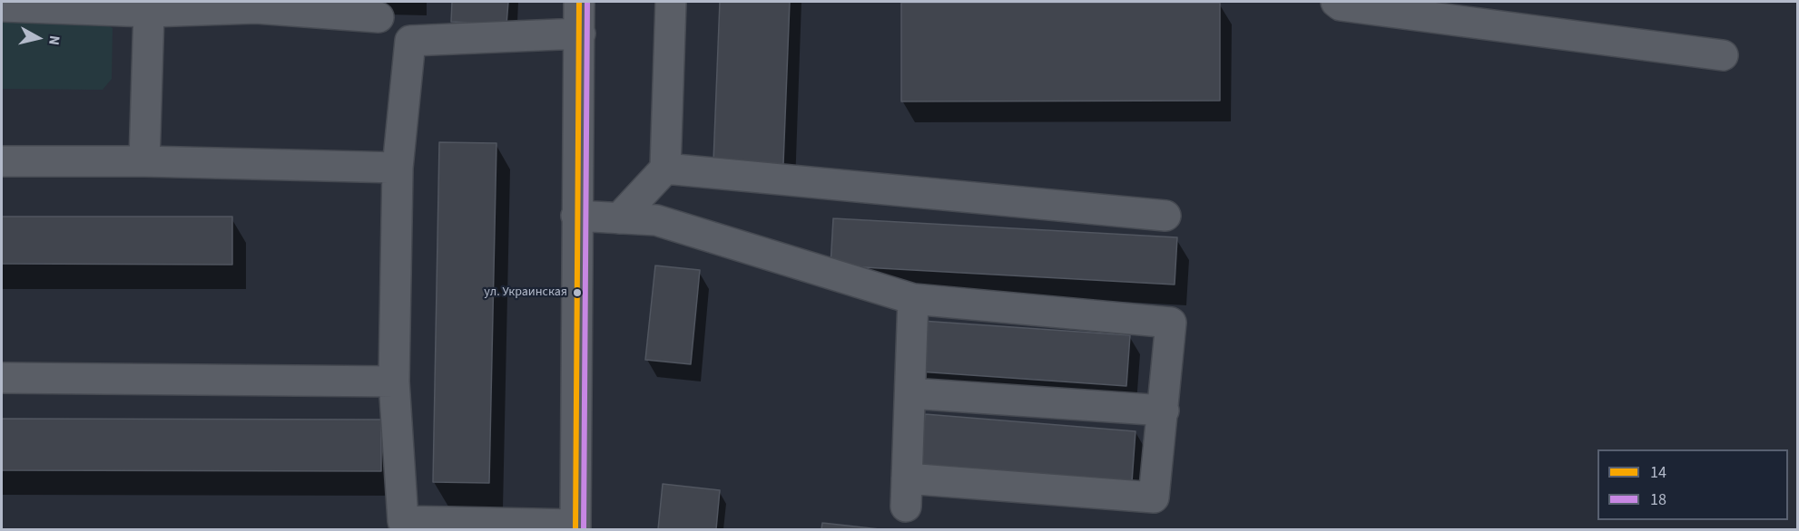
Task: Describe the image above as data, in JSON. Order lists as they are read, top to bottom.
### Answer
{
  "places": ["ул. Украинская"],
  "lines": ["transit line 14", "transit line 18"],
  "legend": ["14", "18"],
  "north": "right"
}
